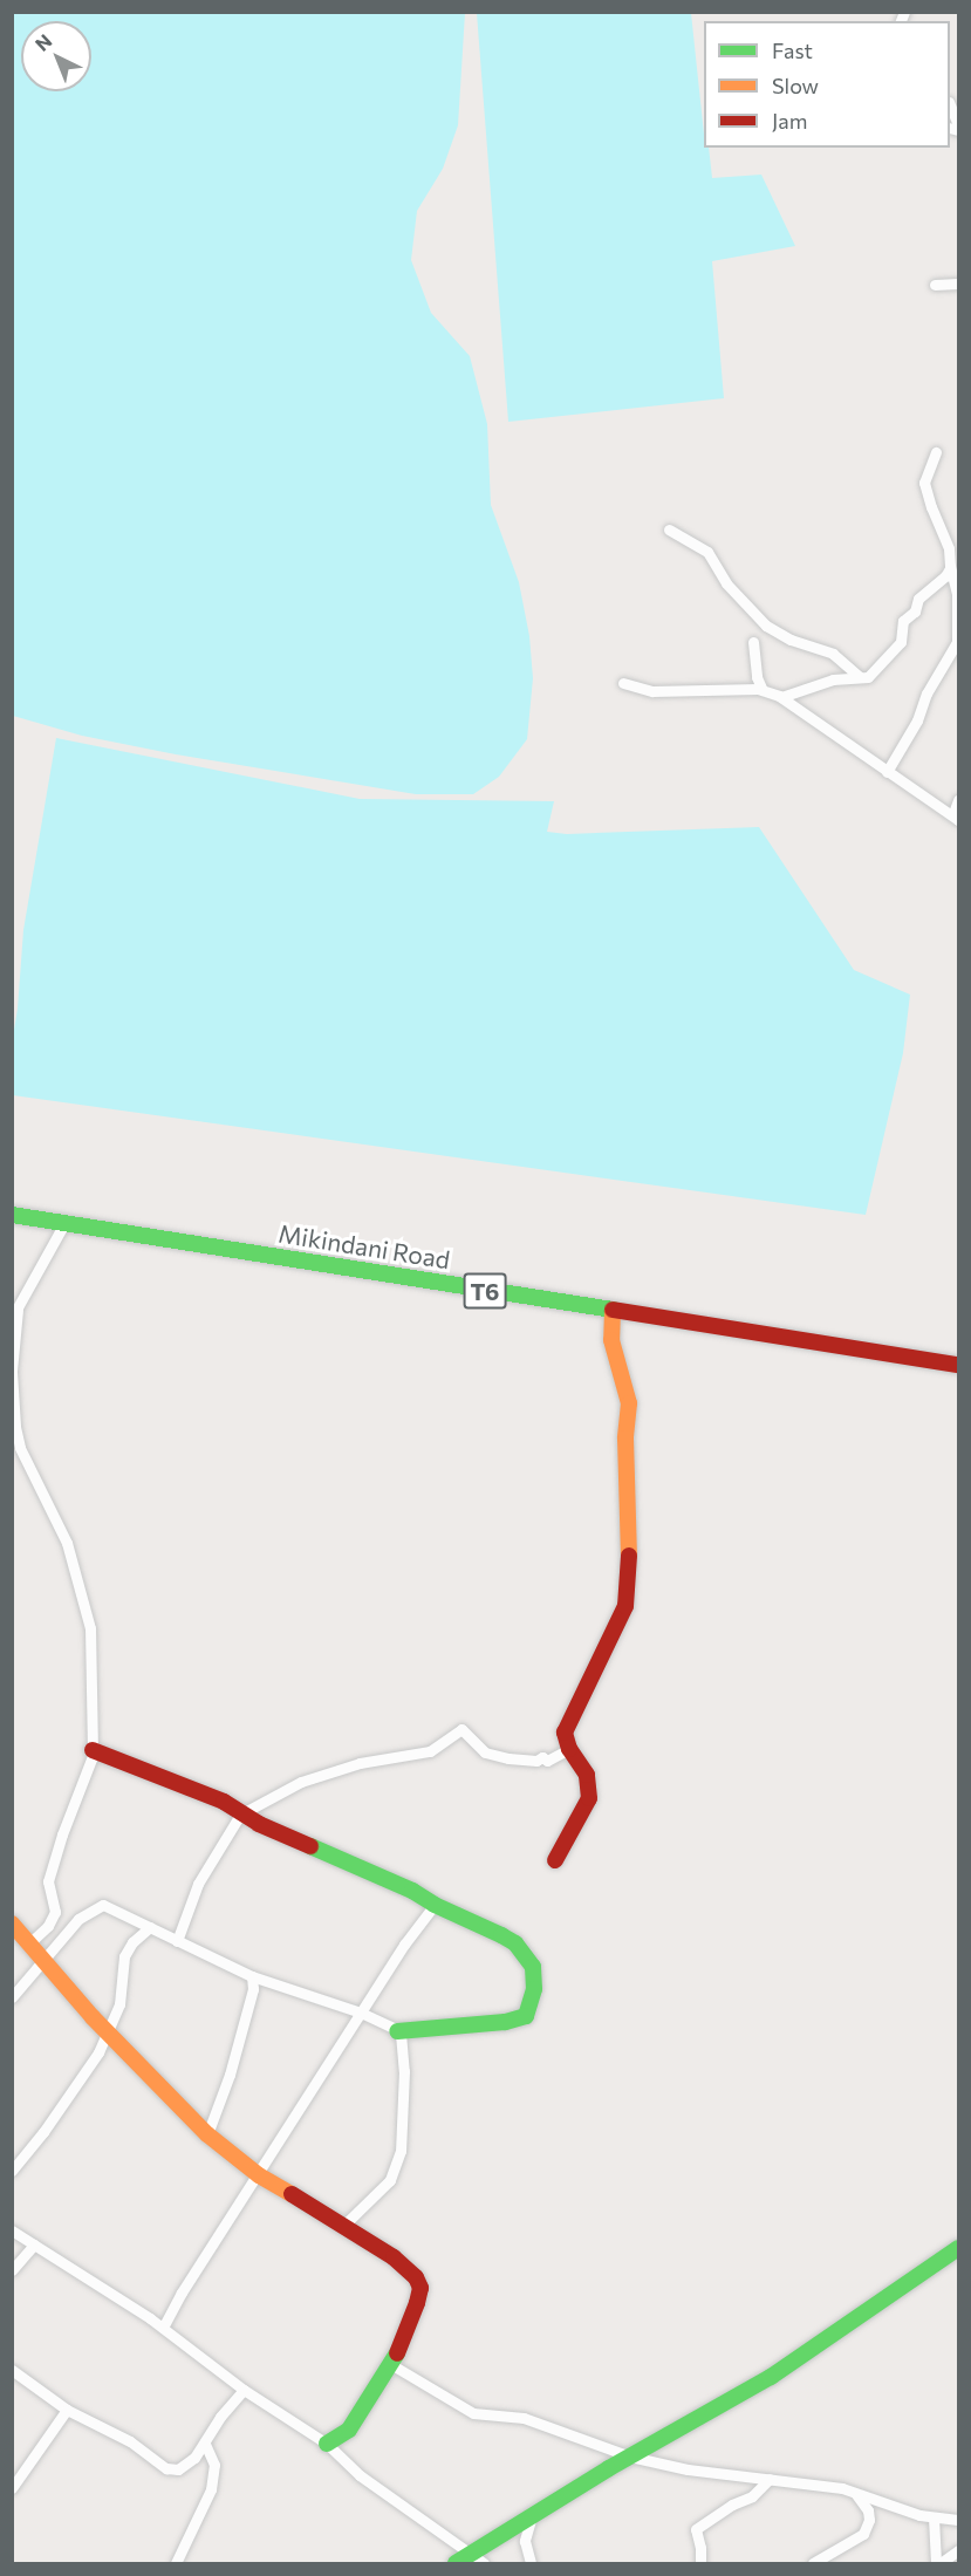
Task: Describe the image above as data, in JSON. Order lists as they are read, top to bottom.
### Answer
{
  "streets": {
    "main road": ["Mikindani Road", "T6"]
  },
  "legend": ["Fast", "Slow", "Jam"],
  "north": "top left"
}
